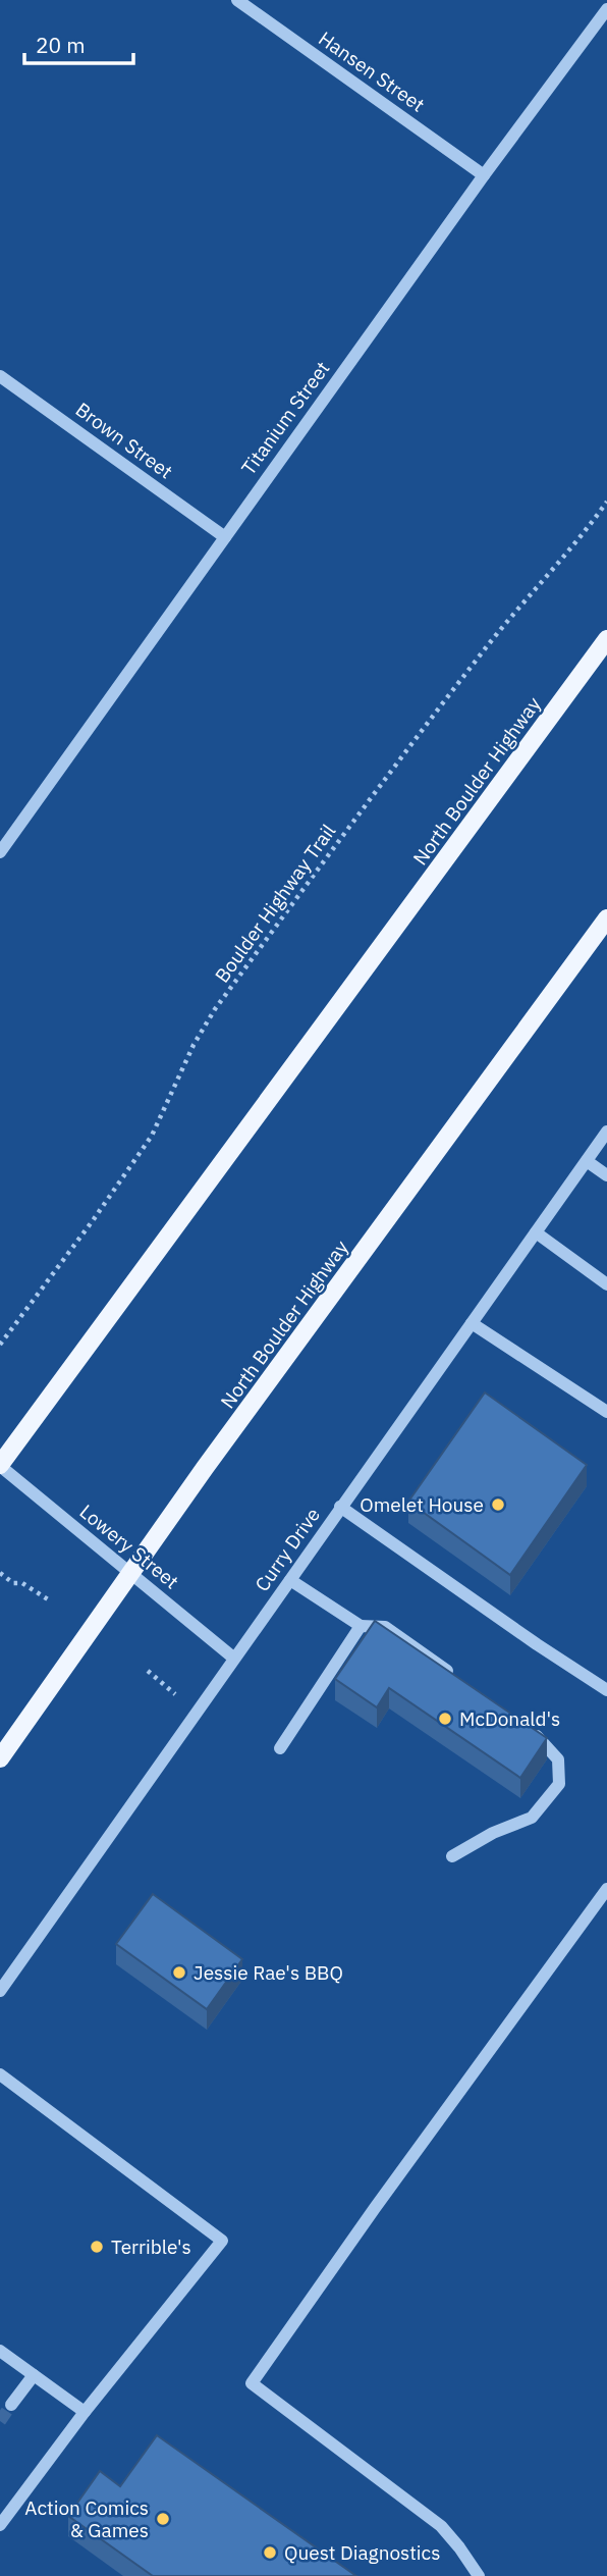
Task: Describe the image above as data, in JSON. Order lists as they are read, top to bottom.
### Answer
{
  "streets": {
    "main road": ["North Boulder Highway"],
    "street": [
      "Hansen Street",
      "Titanium Street",
      "Brown Street",
      "Lowery Street",
      "Curry Drive"
    ],
    "path": ["Boulder Highway Trail"]
  },
  "crossings": [
    ["Hansen Street", "Titanium Street"],
    ["Titanium Street", "Brown Street"],
    ["North Boulder Highway", "Lowery Street"],
    ["Lowery Street", "Curry Drive"]
  ],
  "places": [
    "Omelet House",
    "McDonald's",
    "Jessie Rae's BBQ",
    "Terrible's",
    "Action Comics & Games",
    "Quest Diagnostics"
  ],
  "scale_bar": "20 m"
}
